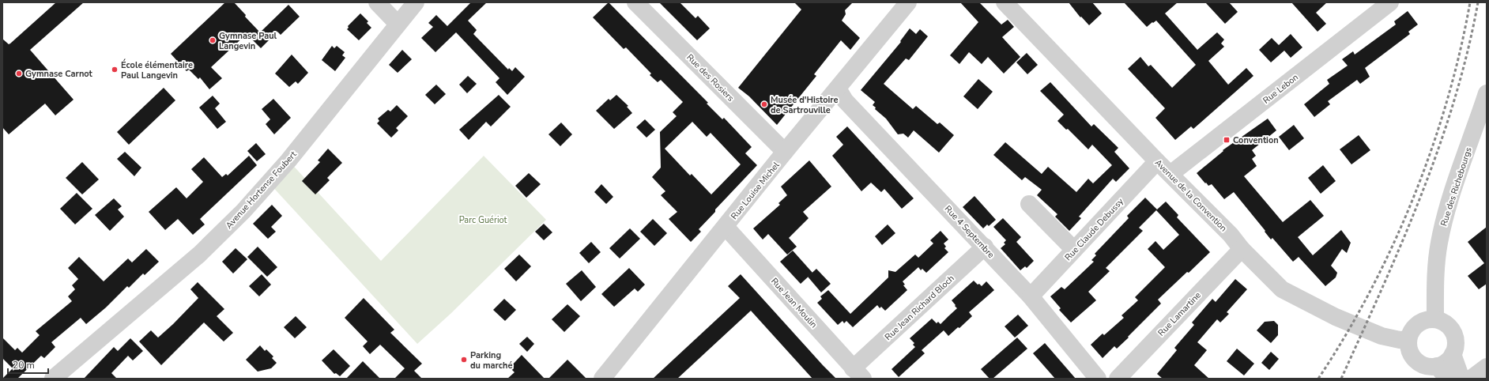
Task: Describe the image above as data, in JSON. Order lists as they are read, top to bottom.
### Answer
{
  "streets": {
    "street": [
      "Rue des Rosiers",
      "Rue Lebon",
      "Rue des Richebourgs",
      "Avenue Hortense Foubert",
      "Rue Louise Michel",
      "Avenue de la Convention",
      "Rue Claude Debussy",
      "Rue 4 Septembre",
      "Rue Jean Moulin",
      "Rue Jean Richard Bloch",
      "Rue Lamartine"
    ]
  },
  "crossings": [
    ["Rue des Rosiers", "Rue Louise Michel"],
    ["Rue Lebon", "Avenue de la Convention"],
    ["Rue des Richebourgs", "Avenue de la Convention"],
    ["Rue Louise Michel", "Rue 4 Septembre"],
    ["Rue Louise Michel", "Rue Jean Moulin"],
    ["Avenue de la Convention", "Rue Claude Debussy"],
    ["Avenue de la Convention", "Rue Lamartine"],
    ["Rue Claude Debussy", "Rue 4 Septembre"],
    ["Rue 4 Septembre", "Rue Jean Richard Bloch"],
    ["Rue Jean Moulin", "Rue Jean Richard Bloch"]
  ],
  "parks": ["Parc Guériot"],
  "places": {
    "other": [
      "Gymnase Paul Langevin",
      "École élémentaire Paul Langevin",
      "Gymnase Carnot",
      "Musée d'Histoire de Sartrouville",
      "Parking du marché"
    ],
    "transit": ["Convention"]
  },
  "scale_bar": "20 m"
}
